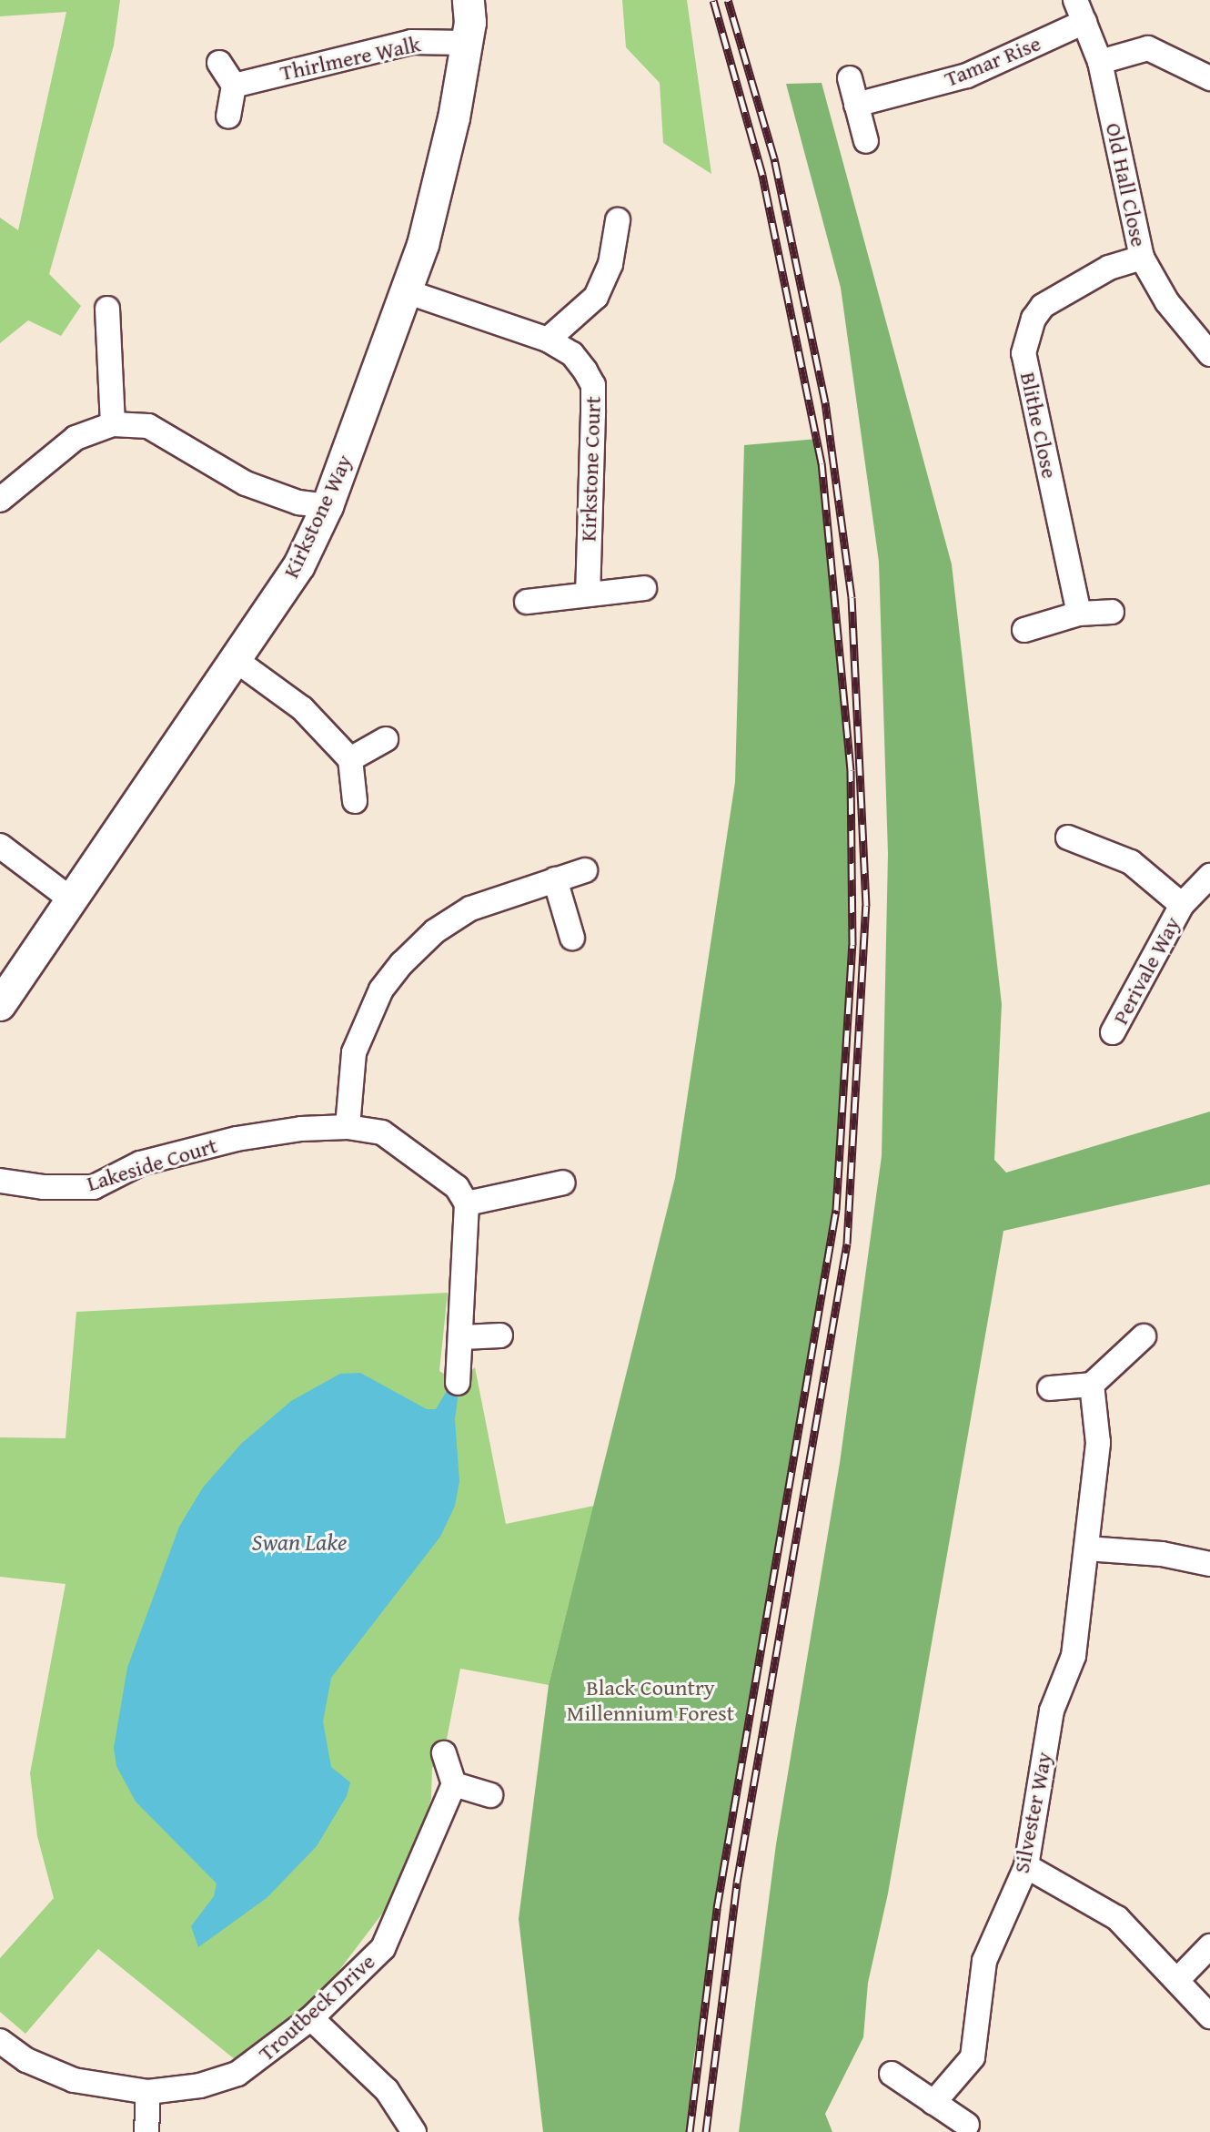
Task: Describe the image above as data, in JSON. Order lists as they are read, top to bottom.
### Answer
{
  "streets": {
    "street": [
      "Thirlmere Walk",
      "Tamar Rise",
      "Old Hall Close",
      "Blithe Close",
      "Kirkstone Court",
      "Kirkstone Way",
      "Perivale Way",
      "Lakeside Court",
      "Silvester Way",
      "Troutbeck Drive"
    ]
  },
  "crossings": [
    ["Thirlmere Walk", "Kirkstone Way"],
    ["Tamar Rise", "Old Hall Close"],
    ["Old Hall Close", "Blithe Close"],
    ["Kirkstone Court", "Kirkstone Way"]
  ],
  "water": ["Swan Lake"],
  "parks": ["Black Country Millennium Forest"]
}
